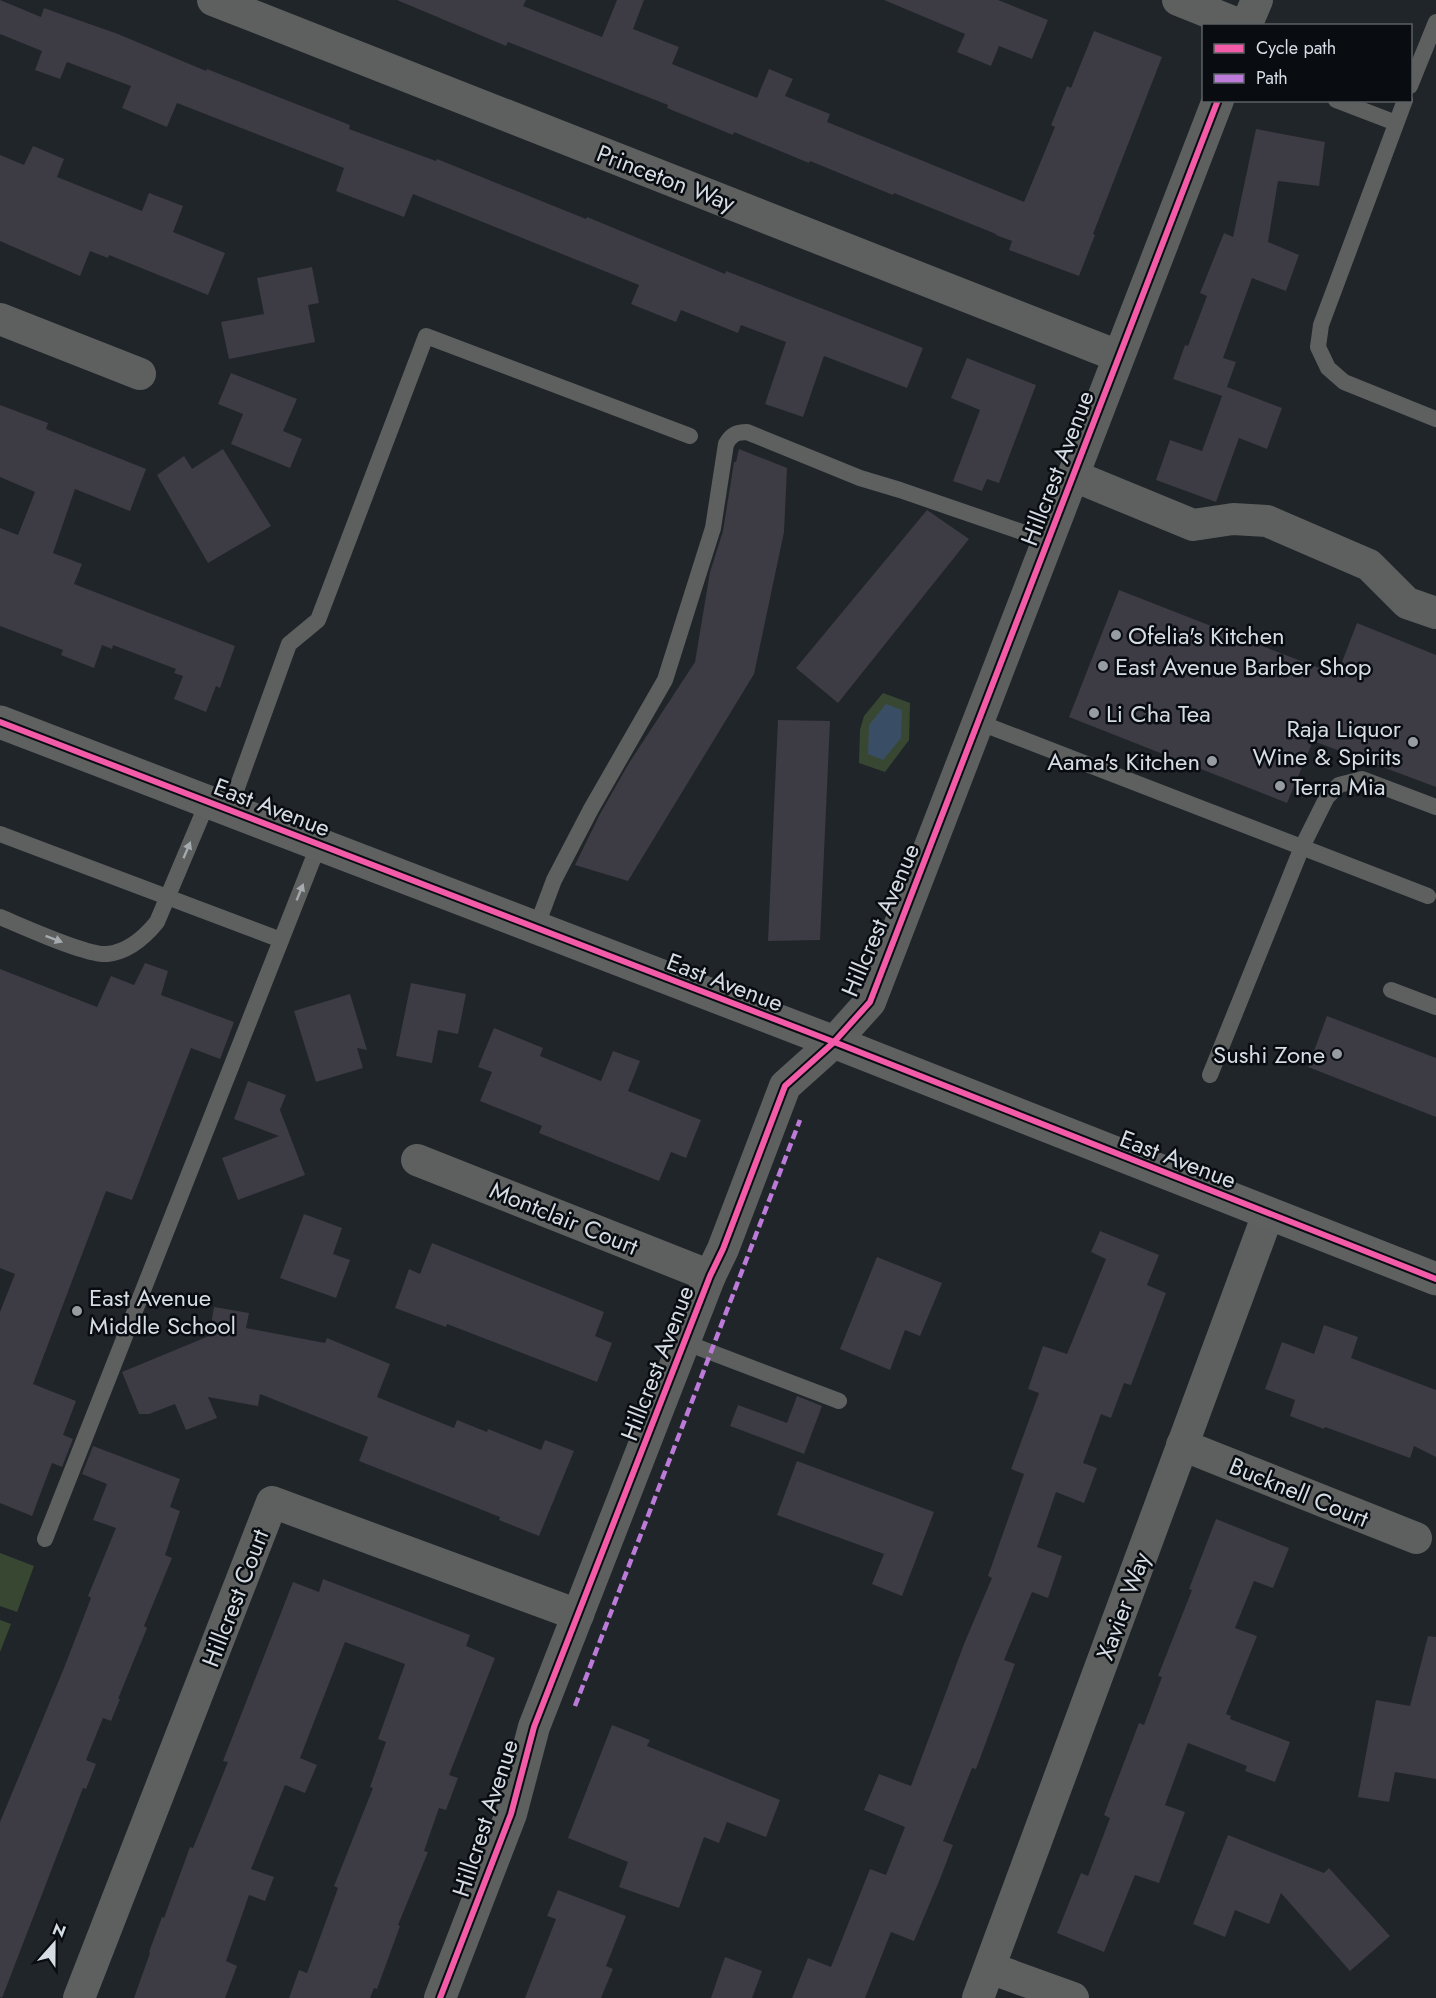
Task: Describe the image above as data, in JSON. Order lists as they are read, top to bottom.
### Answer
{
  "streets": {
    "main road": ["East Avenue"],
    "street": [
      "Princeton Way",
      "Hillcrest Avenue",
      "Montclair Court",
      "Bucknell Court",
      "Hillcrest Court",
      "Xavier Way"
    ]
  },
  "crossings": [
    ["Princeton Way", "Hillcrest Avenue"],
    ["Hillcrest Avenue", "East Avenue"],
    ["Hillcrest Avenue", "Montclair Court"],
    ["Hillcrest Avenue", "Hillcrest Court"],
    ["East Avenue", "Xavier Way"],
    ["Bucknell Court", "Xavier Way"]
  ],
  "places": [
    "Ofelia's Kitchen",
    "East Avenue Barber Shop",
    "Li Cha Tea",
    "Raja Liquor Wine & Spirits",
    "Aama's Kitchen",
    "Terra Mia",
    "Sushi Zone",
    "East Avenue Middle School"
  ],
  "legend": ["Cycle path", "Path"],
  "north": "top"
}
